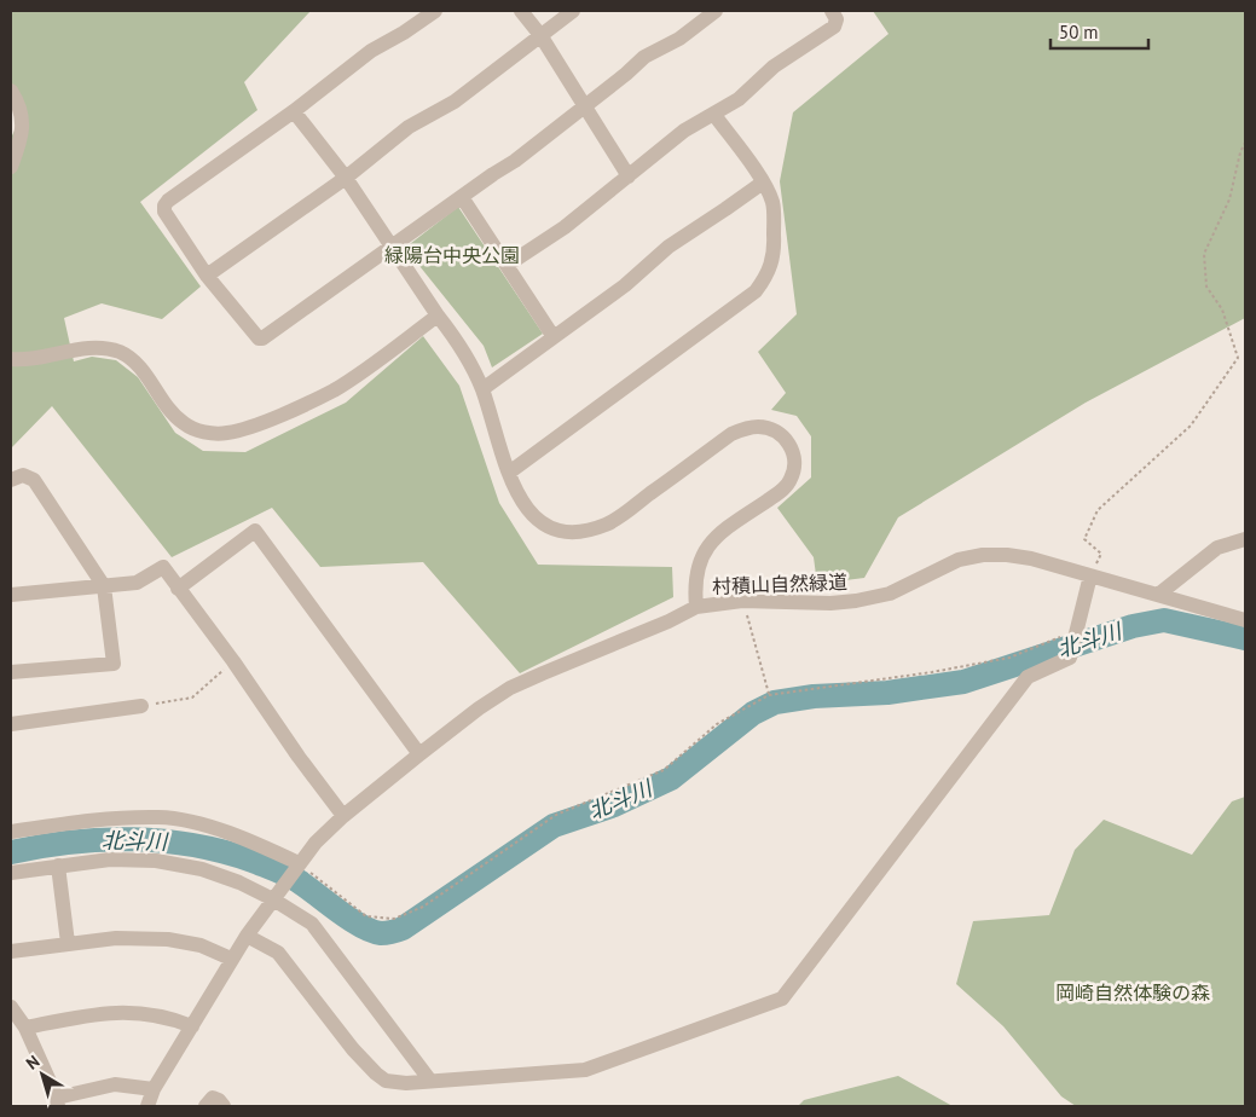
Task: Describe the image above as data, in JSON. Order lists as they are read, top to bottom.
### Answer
{
  "streets": {
    "street": ["村積山自然緑道"]
  },
  "water": ["北斗川"],
  "parks": ["緑陽台中央公園", "岡崎自然体験の森"],
  "scale_bar": "50 m",
  "north": "top left"
}
